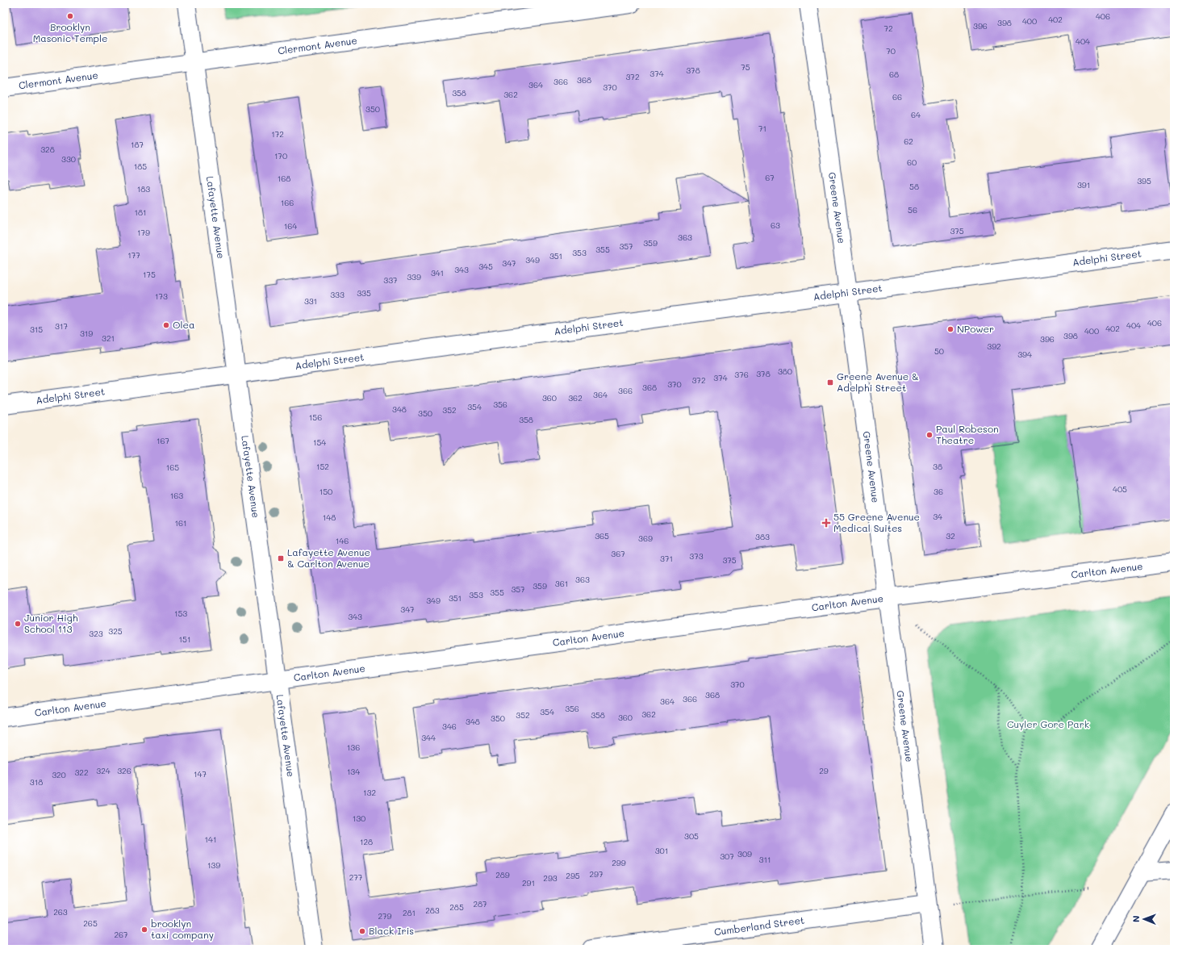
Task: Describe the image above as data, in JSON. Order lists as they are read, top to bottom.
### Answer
{
  "streets": {
    "street": [
      "Clermont Avenue",
      "Greene Avenue",
      "Lafayette Avenue",
      "Adelphi Street",
      "Carlton Avenue",
      "Cumberland Street"
    ]
  },
  "crossings": [
    ["Clermont Avenue", "Lafayette Avenue"],
    ["Greene Avenue", "Adelphi Street"],
    ["Greene Avenue", "Carlton Avenue"],
    ["Greene Avenue", "Cumberland Street"],
    ["Lafayette Avenue", "Adelphi Street"],
    ["Lafayette Avenue", "Carlton Avenue"]
  ],
  "parks": ["Cuyler Gore Park"],
  "places": {
    "other": [
      "Brooklyn Masonic Temple",
      "Olea",
      "NPower",
      "Paul Robeson Theatre",
      "Junior High School 113",
      "brooklyn taxi company",
      "Black Iris"
    ],
    "transit": ["Greene Avenue & Adelphi Street", "Lafayette Avenue & Carlton Avenue"],
    "health": ["55 Greene Avenue Medical Suites"]
  },
  "house_numbers": [
    "406",
    "402",
    "400",
    "398",
    "396",
    "72",
    "404",
    "70",
    "75",
    "378",
    "374",
    "68",
    "372",
    "368",
    "366",
    "364",
    "370",
    "358",
    "362",
    "66",
    "350",
    "64",
    "71",
    "172",
    "62",
    "187",
    "328",
    "170",
    "330",
    "60",
    "185",
    "67",
    "168",
    "395",
    "391",
    "58",
    "183",
    "166",
    "56",
    "181",
    "63",
    "164",
    "375",
    "179",
    "363",
    "359",
    "357",
    "355",
    "353",
    "177",
    "351",
    "349",
    "347",
    "345",
    "343",
    "341",
    "175",
    "339",
    "337",
    "335",
    "333",
    "173",
    "331",
    "406",
    "404",
    "317",
    "402",
    "315",
    "400",
    "319",
    "398",
    "321",
    "396",
    "392",
    "50",
    "394",
    "380",
    "378",
    "376",
    "374",
    "372",
    "370",
    "368",
    "366",
    "364",
    "360",
    "362",
    "356",
    "354",
    "348",
    "352",
    "350",
    "156",
    "358",
    "167",
    "154",
    "152",
    "38",
    "165",
    "405",
    "150",
    "36",
    "163",
    "34",
    "148",
    "161",
    "365",
    "32",
    "383",
    "369",
    "146",
    "367",
    "373",
    "371",
    "375",
    "363",
    "361",
    "359",
    "357",
    "355",
    "353",
    "351",
    "349",
    "347",
    "153",
    "343",
    "325",
    "323",
    "151",
    "370",
    "368",
    "366",
    "364",
    "356",
    "354",
    "362",
    "352",
    "358",
    "360",
    "350",
    "348",
    "346",
    "344",
    "136",
    "324",
    "326",
    "29",
    "134",
    "322",
    "147",
    "320",
    "318",
    "132",
    "130",
    "305",
    "141",
    "128",
    "301",
    "309",
    "307",
    "311",
    "299",
    "139",
    "297",
    "289",
    "295",
    "277",
    "293",
    "291",
    "287",
    "285",
    "283",
    "263",
    "281",
    "279",
    "265",
    "267"
  ],
  "north": "left"
}
